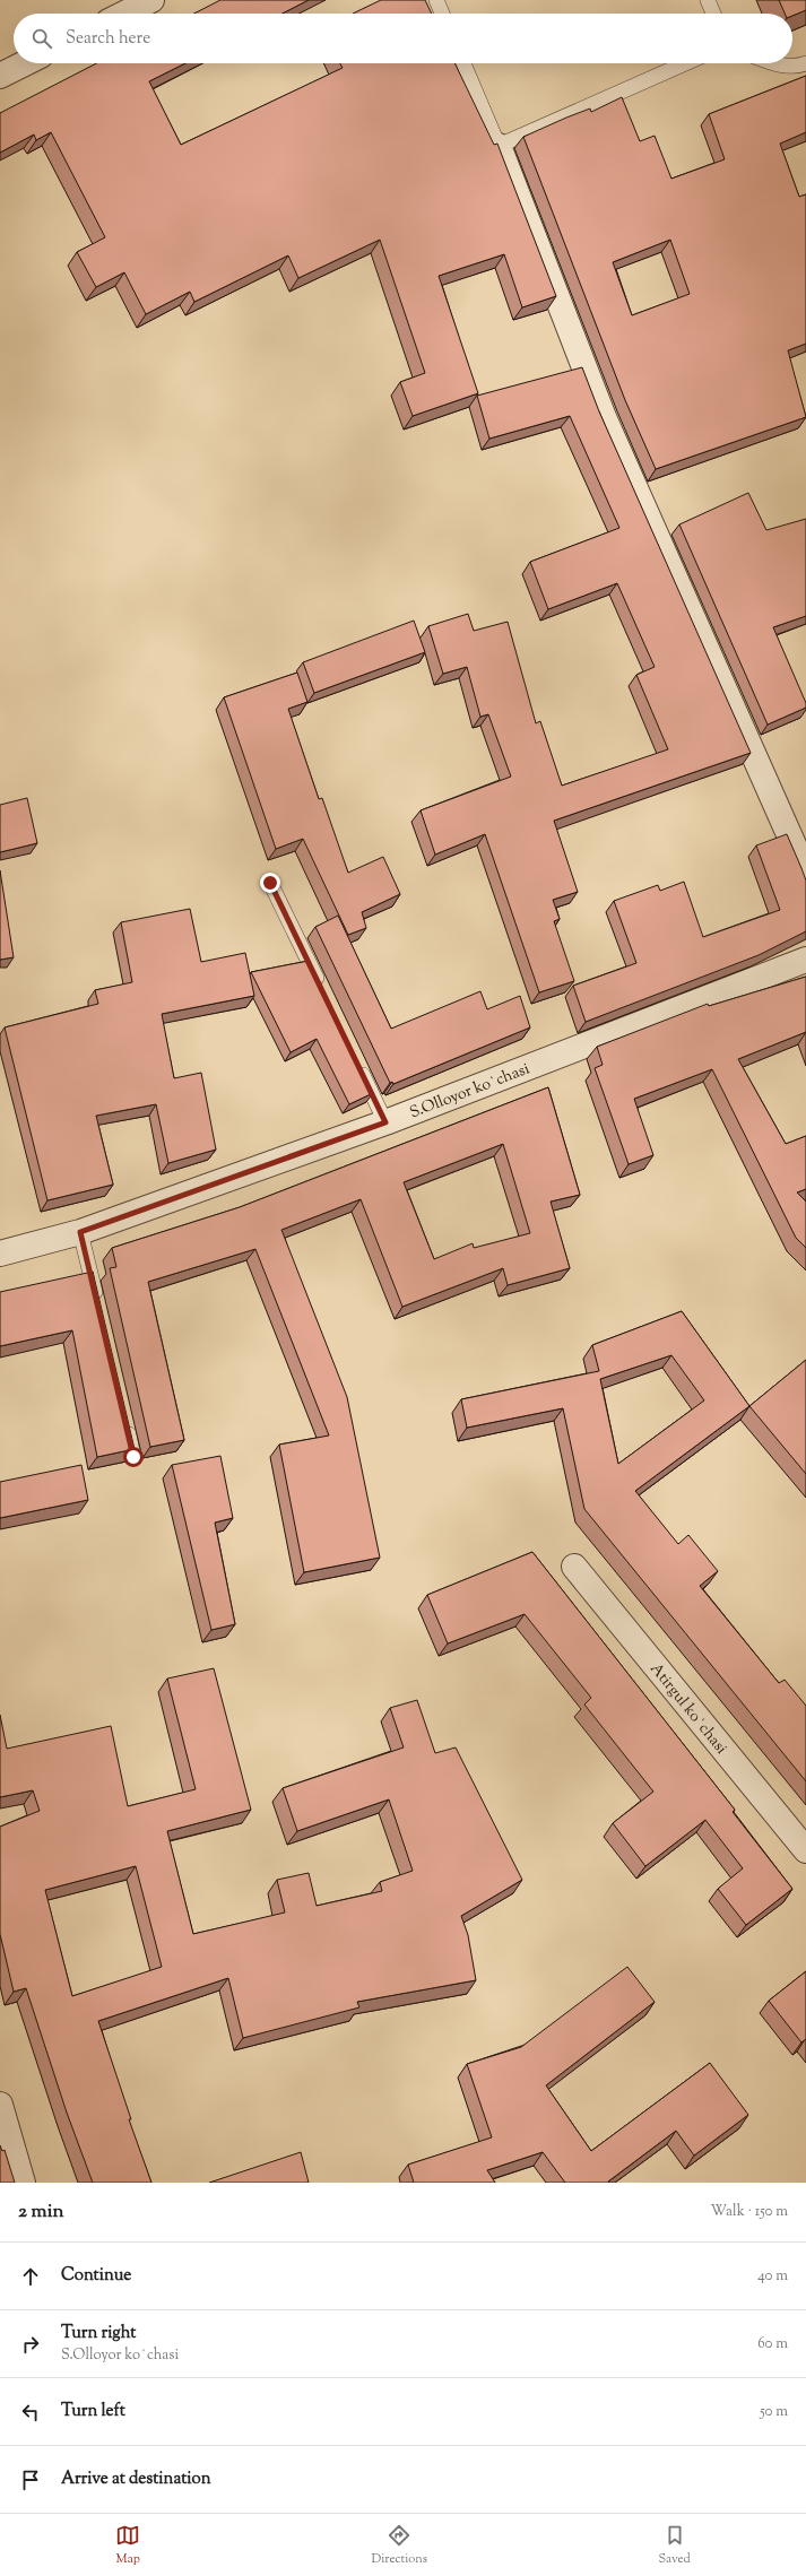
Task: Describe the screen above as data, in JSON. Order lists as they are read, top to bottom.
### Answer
{
  "streets": {
    "street": ["S.Olloyor koʻchasi", "Atirgul koʻchasi"]
  },
  "page": {
    "search": "Search here",
    "heading": ["2 min", "Walk · 150 m"],
    "list": [
      ["Continue", "40 m"],
      ["Turn right", "S.Olloyor koʻchasi", "60 m"],
      ["Turn left", "50 m"],
      "Arrive at destination"
    ],
    "nav": ["Map", "Directions", "Saved"]
  }
}
